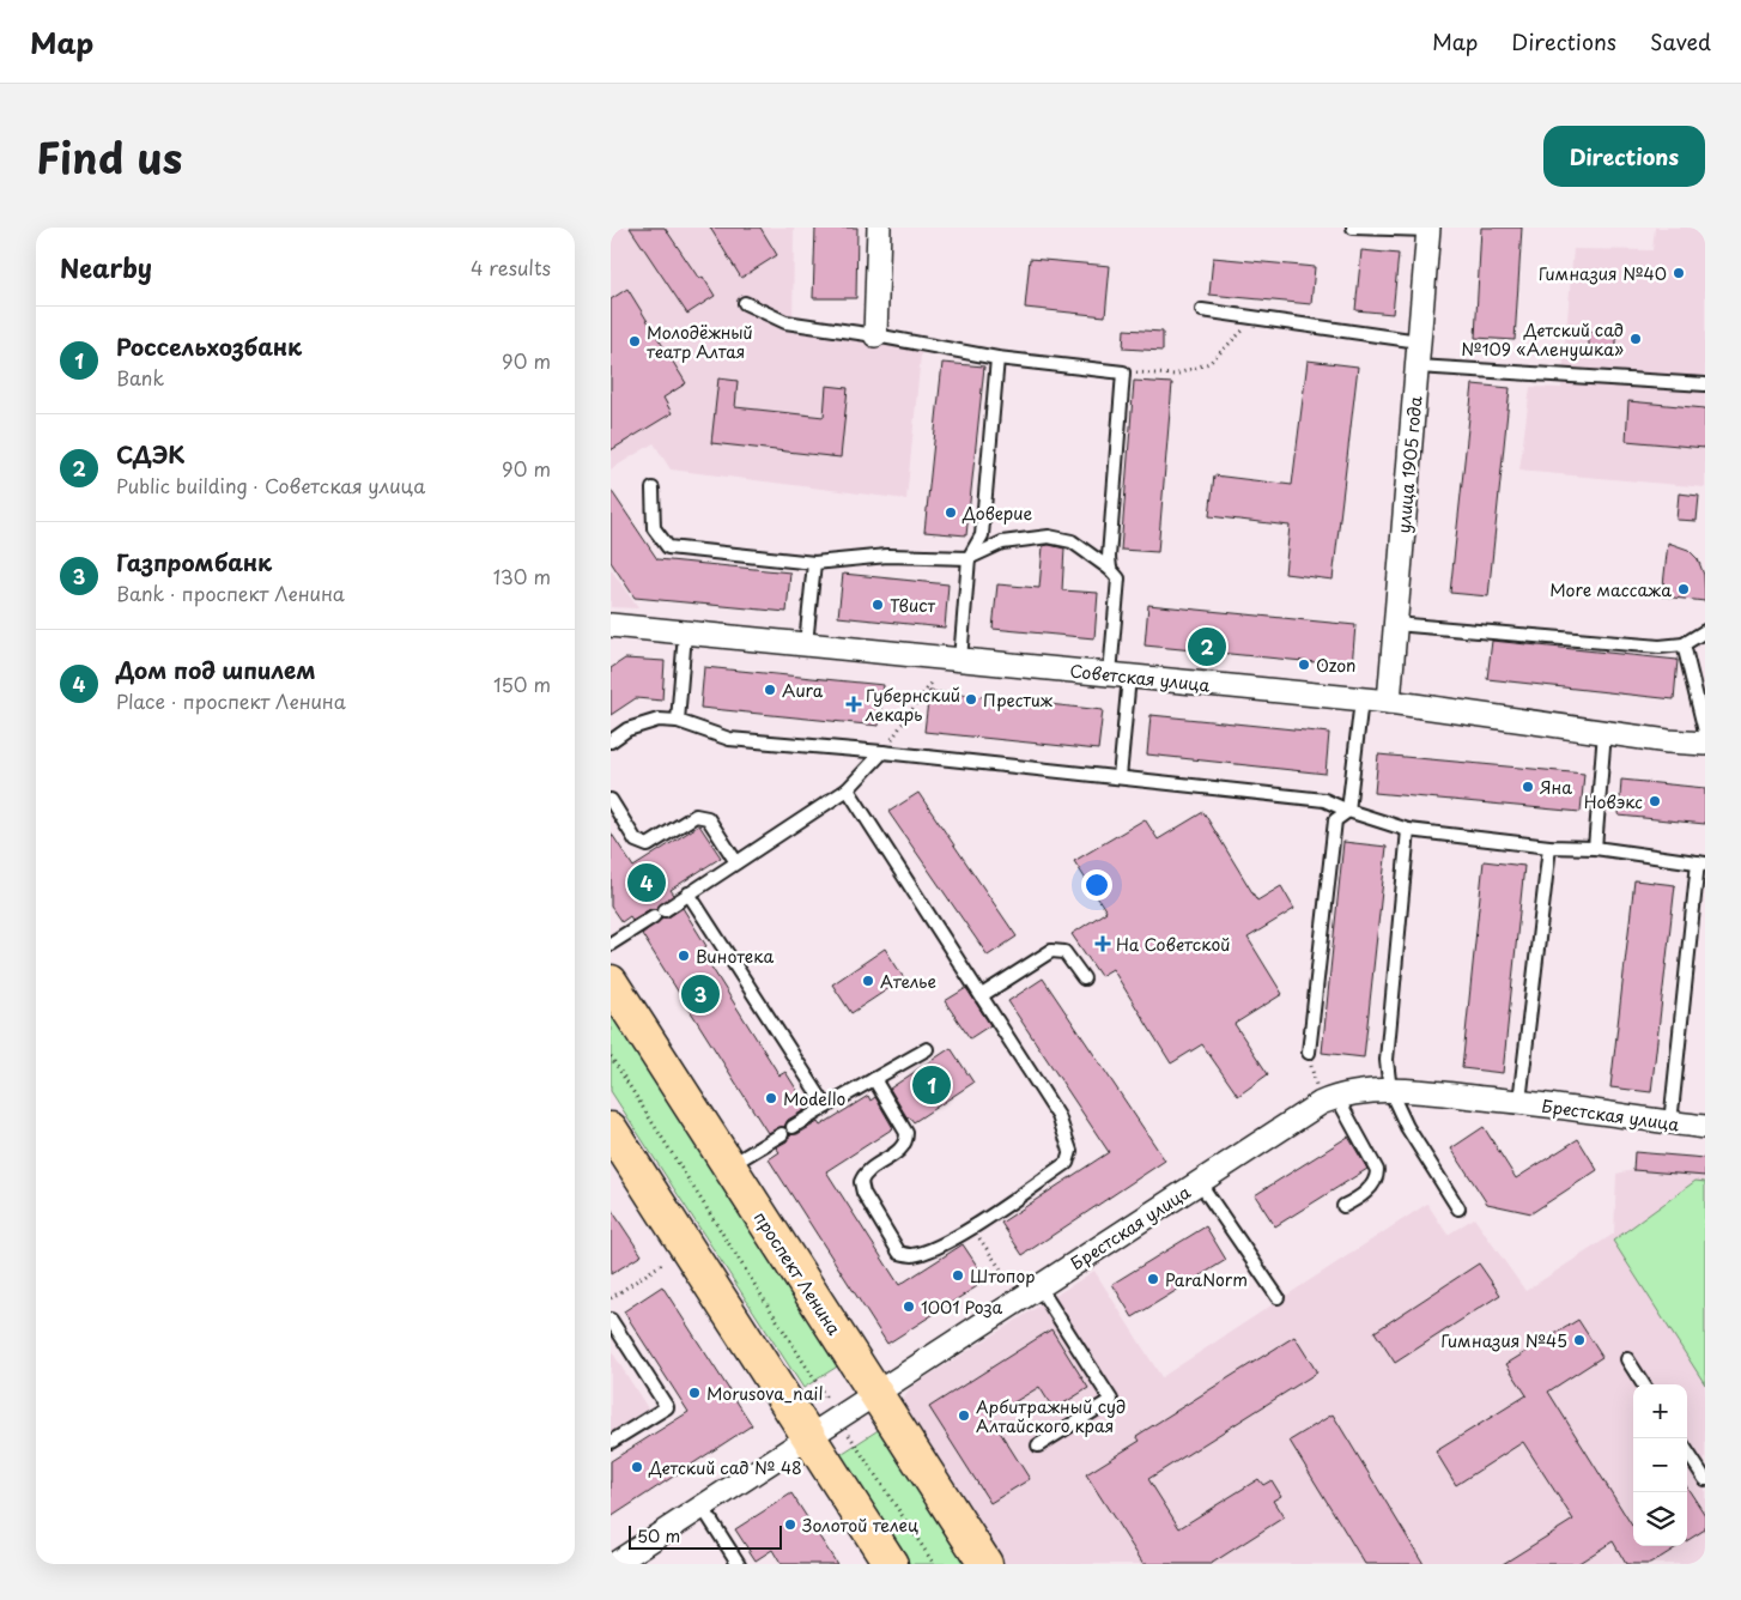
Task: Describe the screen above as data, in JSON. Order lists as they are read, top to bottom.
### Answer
{
  "streets": {
    "main road": ["проспект Ленина"],
    "street": ["улица 1905 года", "Советская улица", "Брестская улица"]
  },
  "crossings": [
    ["улица 1905 года", "Советская улица"],
    ["Брестская улица", "проспект Ленина"]
  ],
  "places": {
    "other": [
      "Гимназия №40",
      "Детский сад №109 «Аленушка»",
      "Молодёжный театр Алтая",
      "Доверие",
      "More массажа",
      "Твист",
      "Ozon",
      "Aura",
      "Престиж",
      "Яна",
      "Новэкс",
      "Винотека",
      "Ателье",
      "Modello",
      "Штопор",
      "ParaNorm",
      "1001 Роза",
      "Гимназия №45",
      "Morusova_nail",
      "Арбитражный суд Алтайского края",
      "Детский сад № 48",
      "Золотой телец"
    ],
    "health": ["Губернский лекарь", "На Советской"]
  },
  "scale_bar": "50 m",
  "page": {
    "header": "Map",
    "nav": ["Map", "Directions", "Saved"],
    "title": "Find us",
    "buttons": "Directions",
    "heading": ["Nearby", "4 results"],
    "list": [
      {
        "mark": "1",
        "name": "Россельхозбанк",
        "note": "Bank",
        "value": "90 m"
      },
      {
        "mark": "2",
        "name": "СДЭК",
        "note": "Public building · Советская улица",
        "value": "90 m"
      },
      {
        "mark": "3",
        "name": "Газпромбанк",
        "note": "Bank · проспект Ленина",
        "value": "130 m"
      },
      {
        "mark": "4",
        "name": "Дом под шпилем",
        "note": "Place · проспект Ленина",
        "value": "150 m"
      }
    ],
    "pins": [
      "2",
      "4",
      "3",
      "1"
    ],
    "map_buttons": ["+", "−"],
    "scale": "50 m"
  }
}
